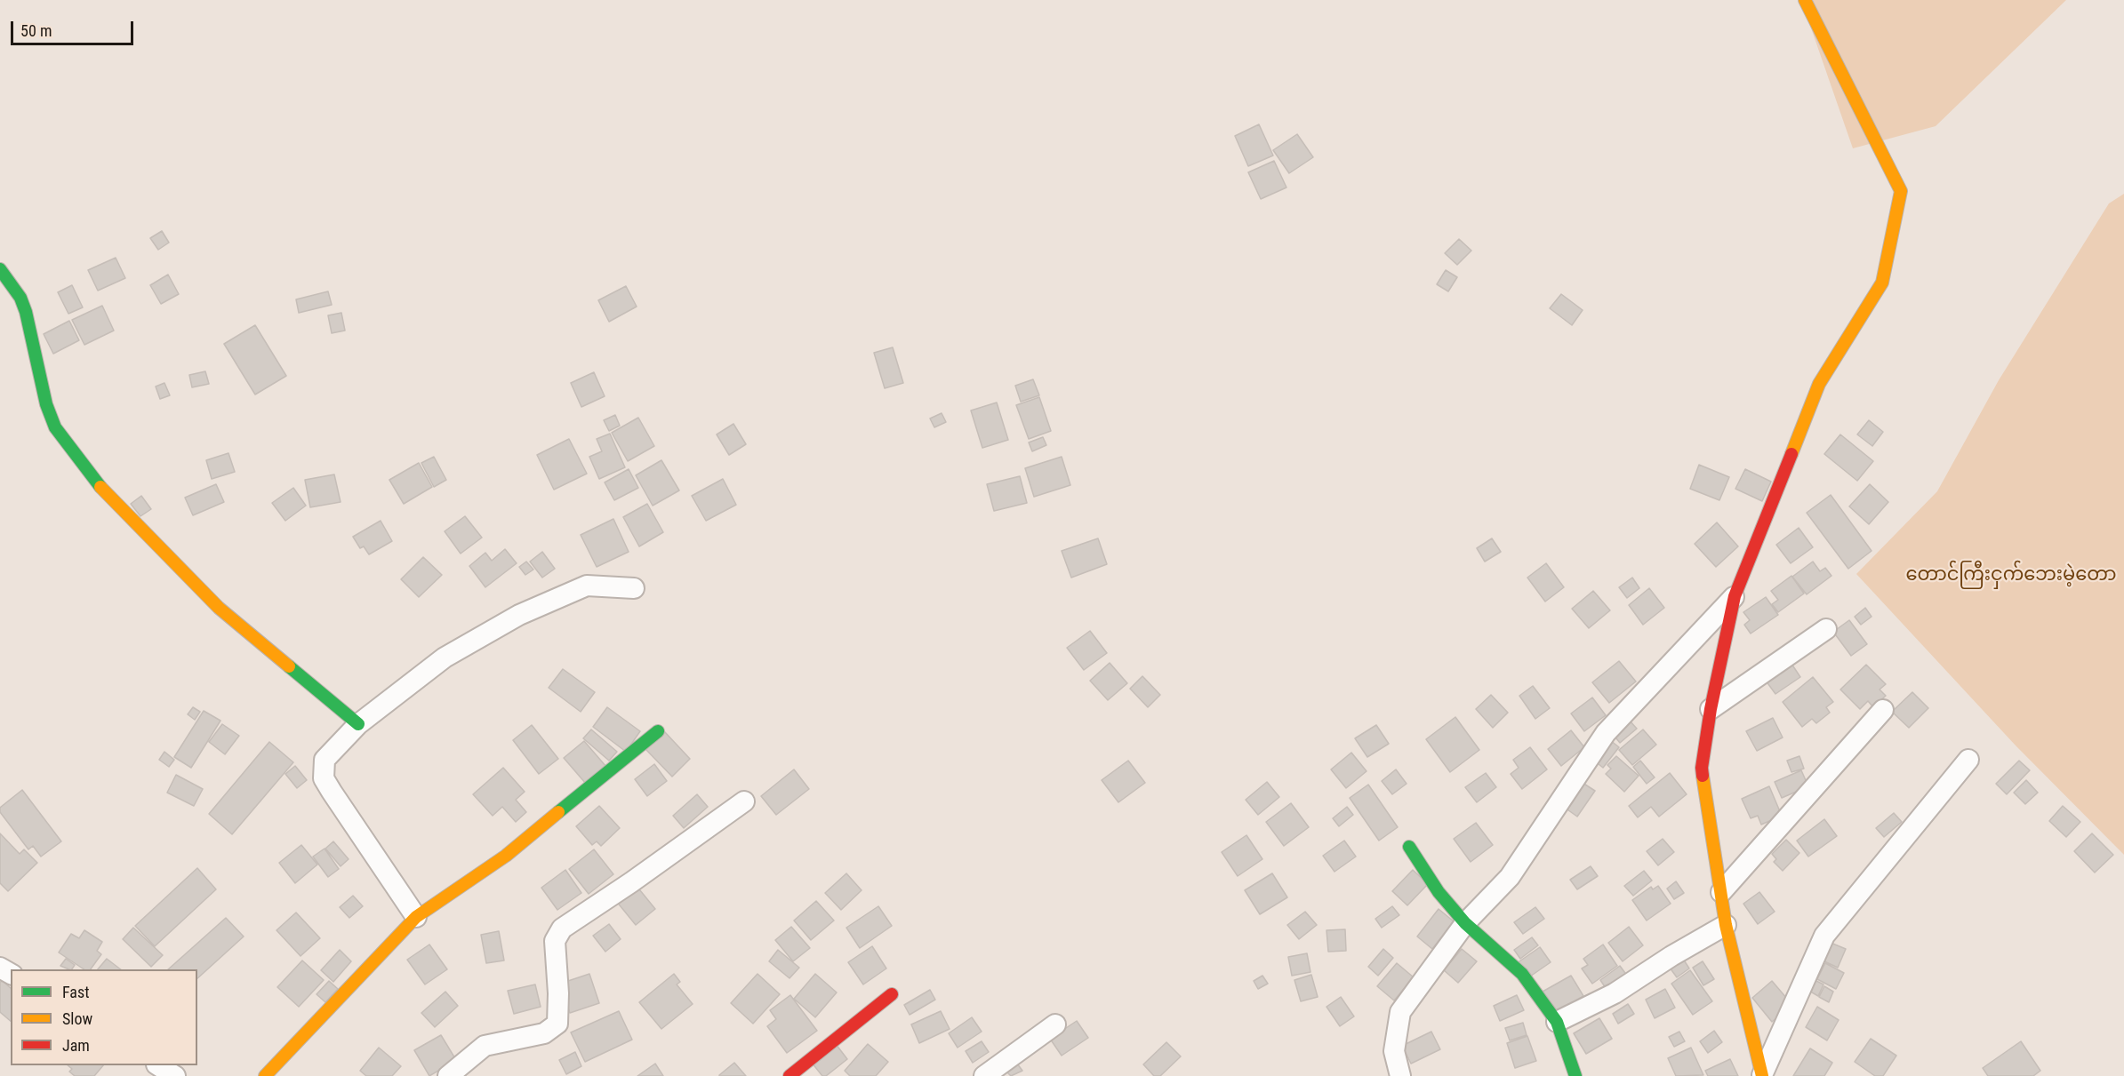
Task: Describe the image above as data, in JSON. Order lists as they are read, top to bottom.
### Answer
{
  "parks": ["တောင်ကြီးငှက်ဘေးမဲ့တော"],
  "legend": ["Fast", "Slow", "Jam"],
  "scale_bar": "50 m"
}
